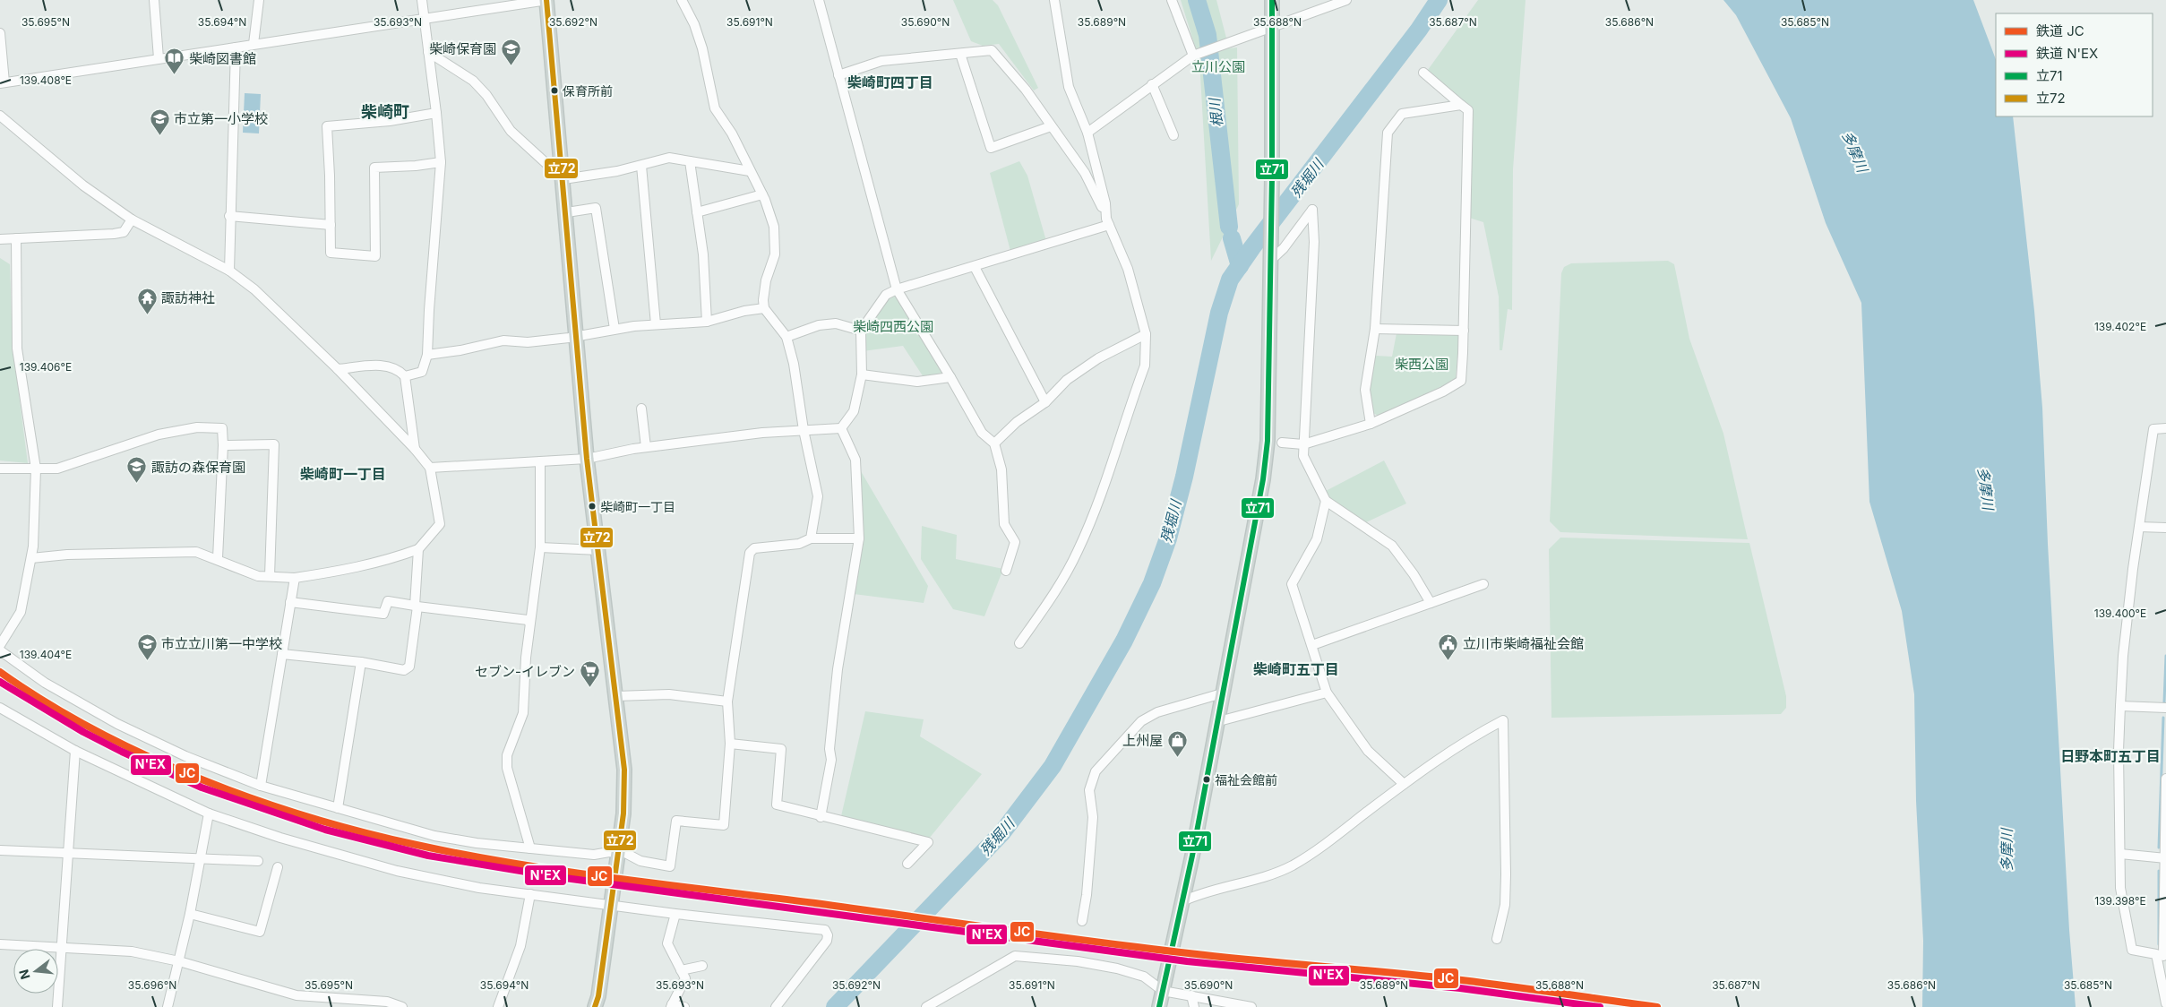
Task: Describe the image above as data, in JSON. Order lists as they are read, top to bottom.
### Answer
{
  "districts": [
    "柴崎町四丁目",
    "柴崎町",
    "柴崎町一丁目",
    "柴崎町五丁目",
    "日野本町五丁目"
  ],
  "water": ["根川", "多摩川", "残堀川"],
  "parks": ["立川公園", "柴崎四西公園", "柴西公園"],
  "places": {
    "school or university": [
      "柴崎保育園",
      "市立第一小学校",
      "諏訪の森保育園",
      "市立立川第一中学校"
    ],
    "library": ["柴崎図書館"],
    "other": ["保育所前", "柴崎町一丁目", "福祉会館前"],
    "temple": ["諏訪神社"],
    "public building": ["立川市柴崎福祉会館"],
    "supermarket": ["セブン-イレブン"],
    "shop": ["上州屋"]
  },
  "lines": [
    "transit line 立71",
    "transit line 立72",
    "rail line JC",
    "rail line N'EX"
  ],
  "legend": [
    "鉄道 JC",
    "鉄道 N'EX",
    "立71",
    "立72"
  ],
  "north": "left",
  "coordinates": [
    "35.695°N",
    "35.694°N",
    "35.693°N",
    "35.692°N",
    "35.691°N",
    "35.690°N",
    "35.689°N",
    "35.688°N",
    "35.687°N",
    "35.686°N",
    "35.685°N",
    "139.408°E",
    "139.402°E",
    "139.406°E",
    "139.400°E",
    "139.404°E",
    "139.398°E",
    "35.696°N"
  ]
}
